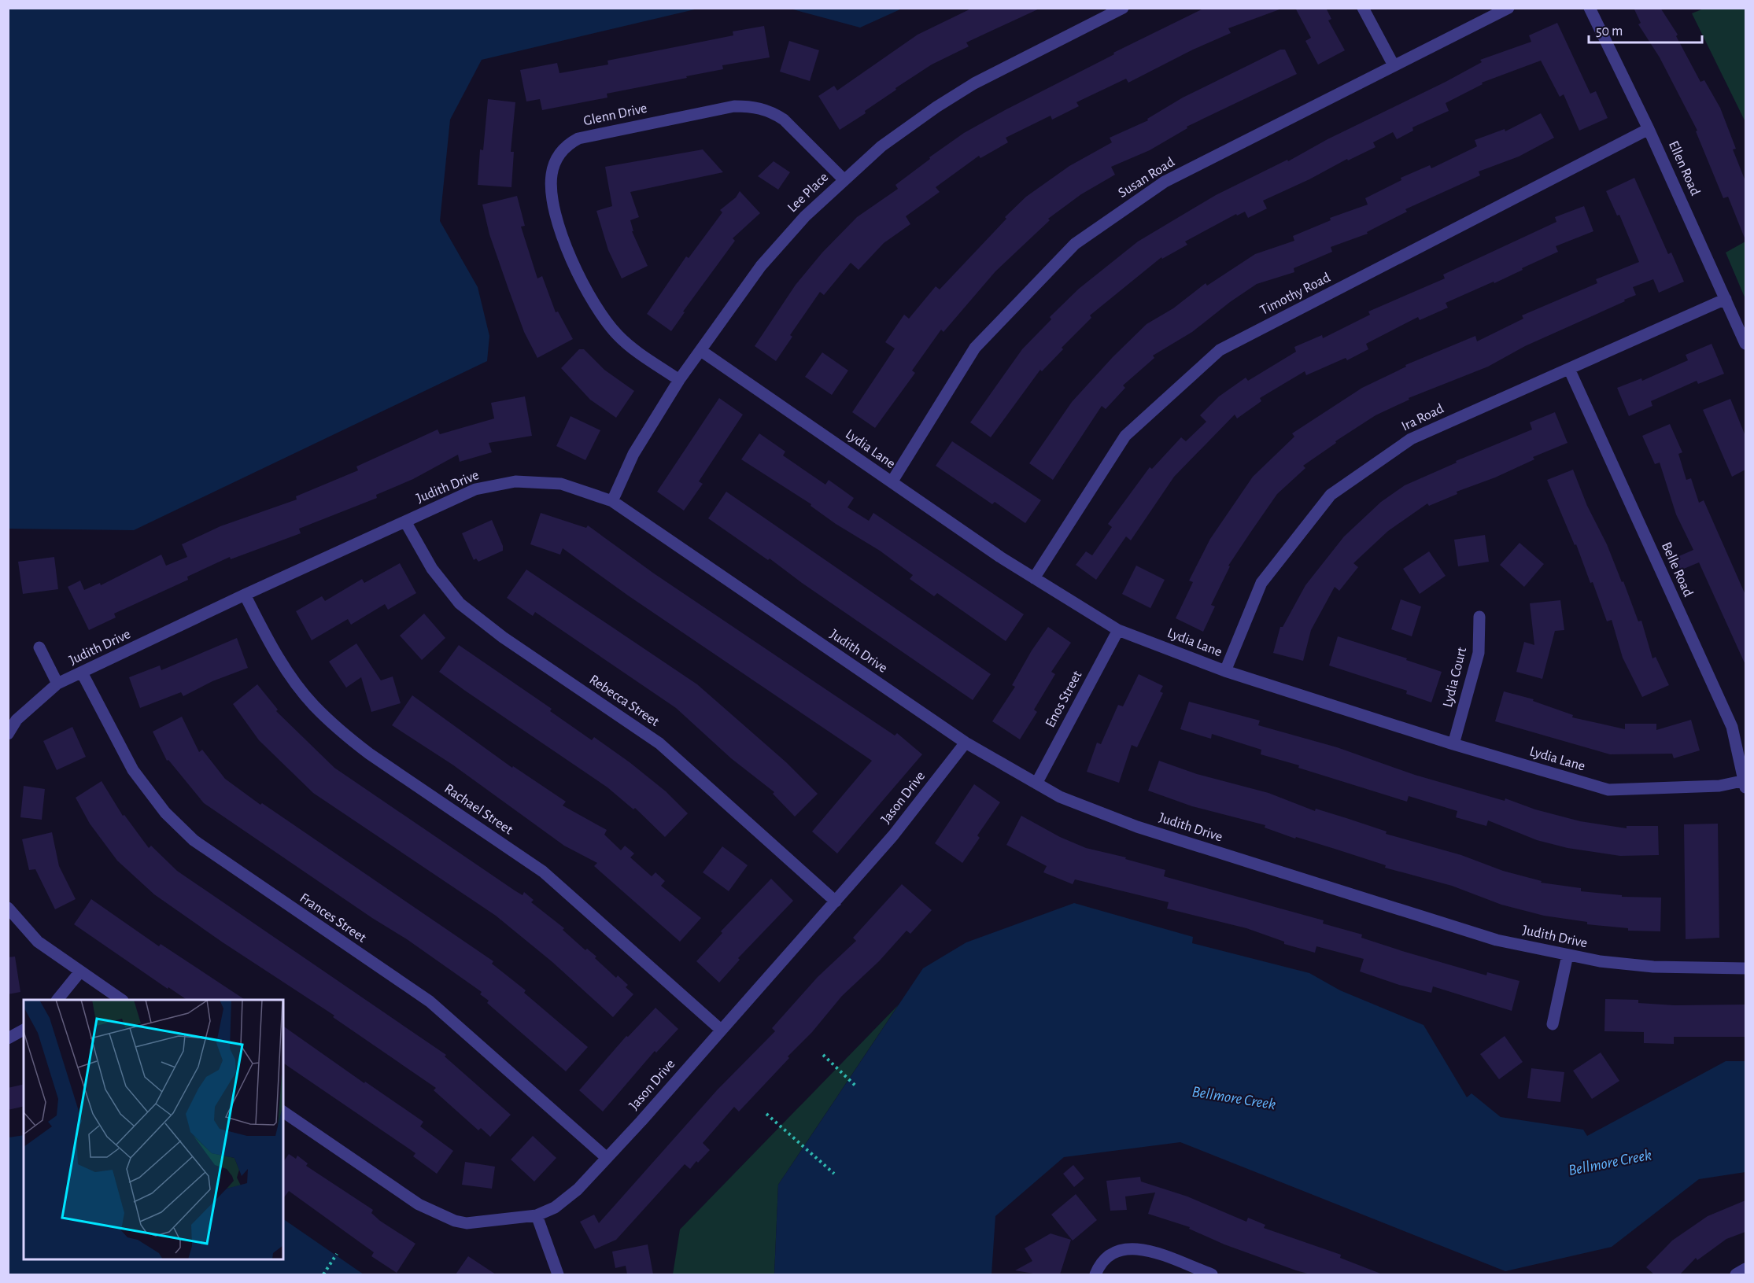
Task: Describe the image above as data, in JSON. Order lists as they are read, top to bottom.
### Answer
{
  "streets": {
    "street": [
      "Glenn Drive",
      "Ellen Road",
      "Susan Road",
      "Lee Place",
      "Timothy Road",
      "Ira Road",
      "Lydia Lane",
      "Judith Drive",
      "Belle Road",
      "Lydia Court",
      "Enos Street",
      "Rebecca Street",
      "Jason Drive",
      "Rachael Street",
      "Frances Street"
    ]
  },
  "crossings": [
    ["Glenn Drive", "Lee Place"],
    ["Ellen Road", "Timothy Road"],
    ["Ellen Road", "Ira Road"],
    ["Susan Road", "Lydia Lane"],
    ["Lee Place", "Lydia Lane"],
    ["Lee Place", "Judith Drive"],
    ["Timothy Road", "Lydia Lane"],
    ["Ira Road", "Lydia Lane"],
    ["Ira Road", "Belle Road"],
    ["Lydia Lane", "Belle Road"],
    ["Lydia Lane", "Lydia Court"],
    ["Lydia Lane", "Enos Street"],
    ["Judith Drive", "Enos Street"],
    ["Judith Drive", "Rebecca Street"],
    ["Judith Drive", "Jason Drive"],
    ["Judith Drive", "Rachael Street"],
    ["Judith Drive", "Frances Street"],
    ["Rebecca Street", "Jason Drive"],
    ["Jason Drive", "Rachael Street"],
    ["Jason Drive", "Frances Street"]
  ],
  "water": ["Bellmore Creek"],
  "scale_bar": "50 m"
}
